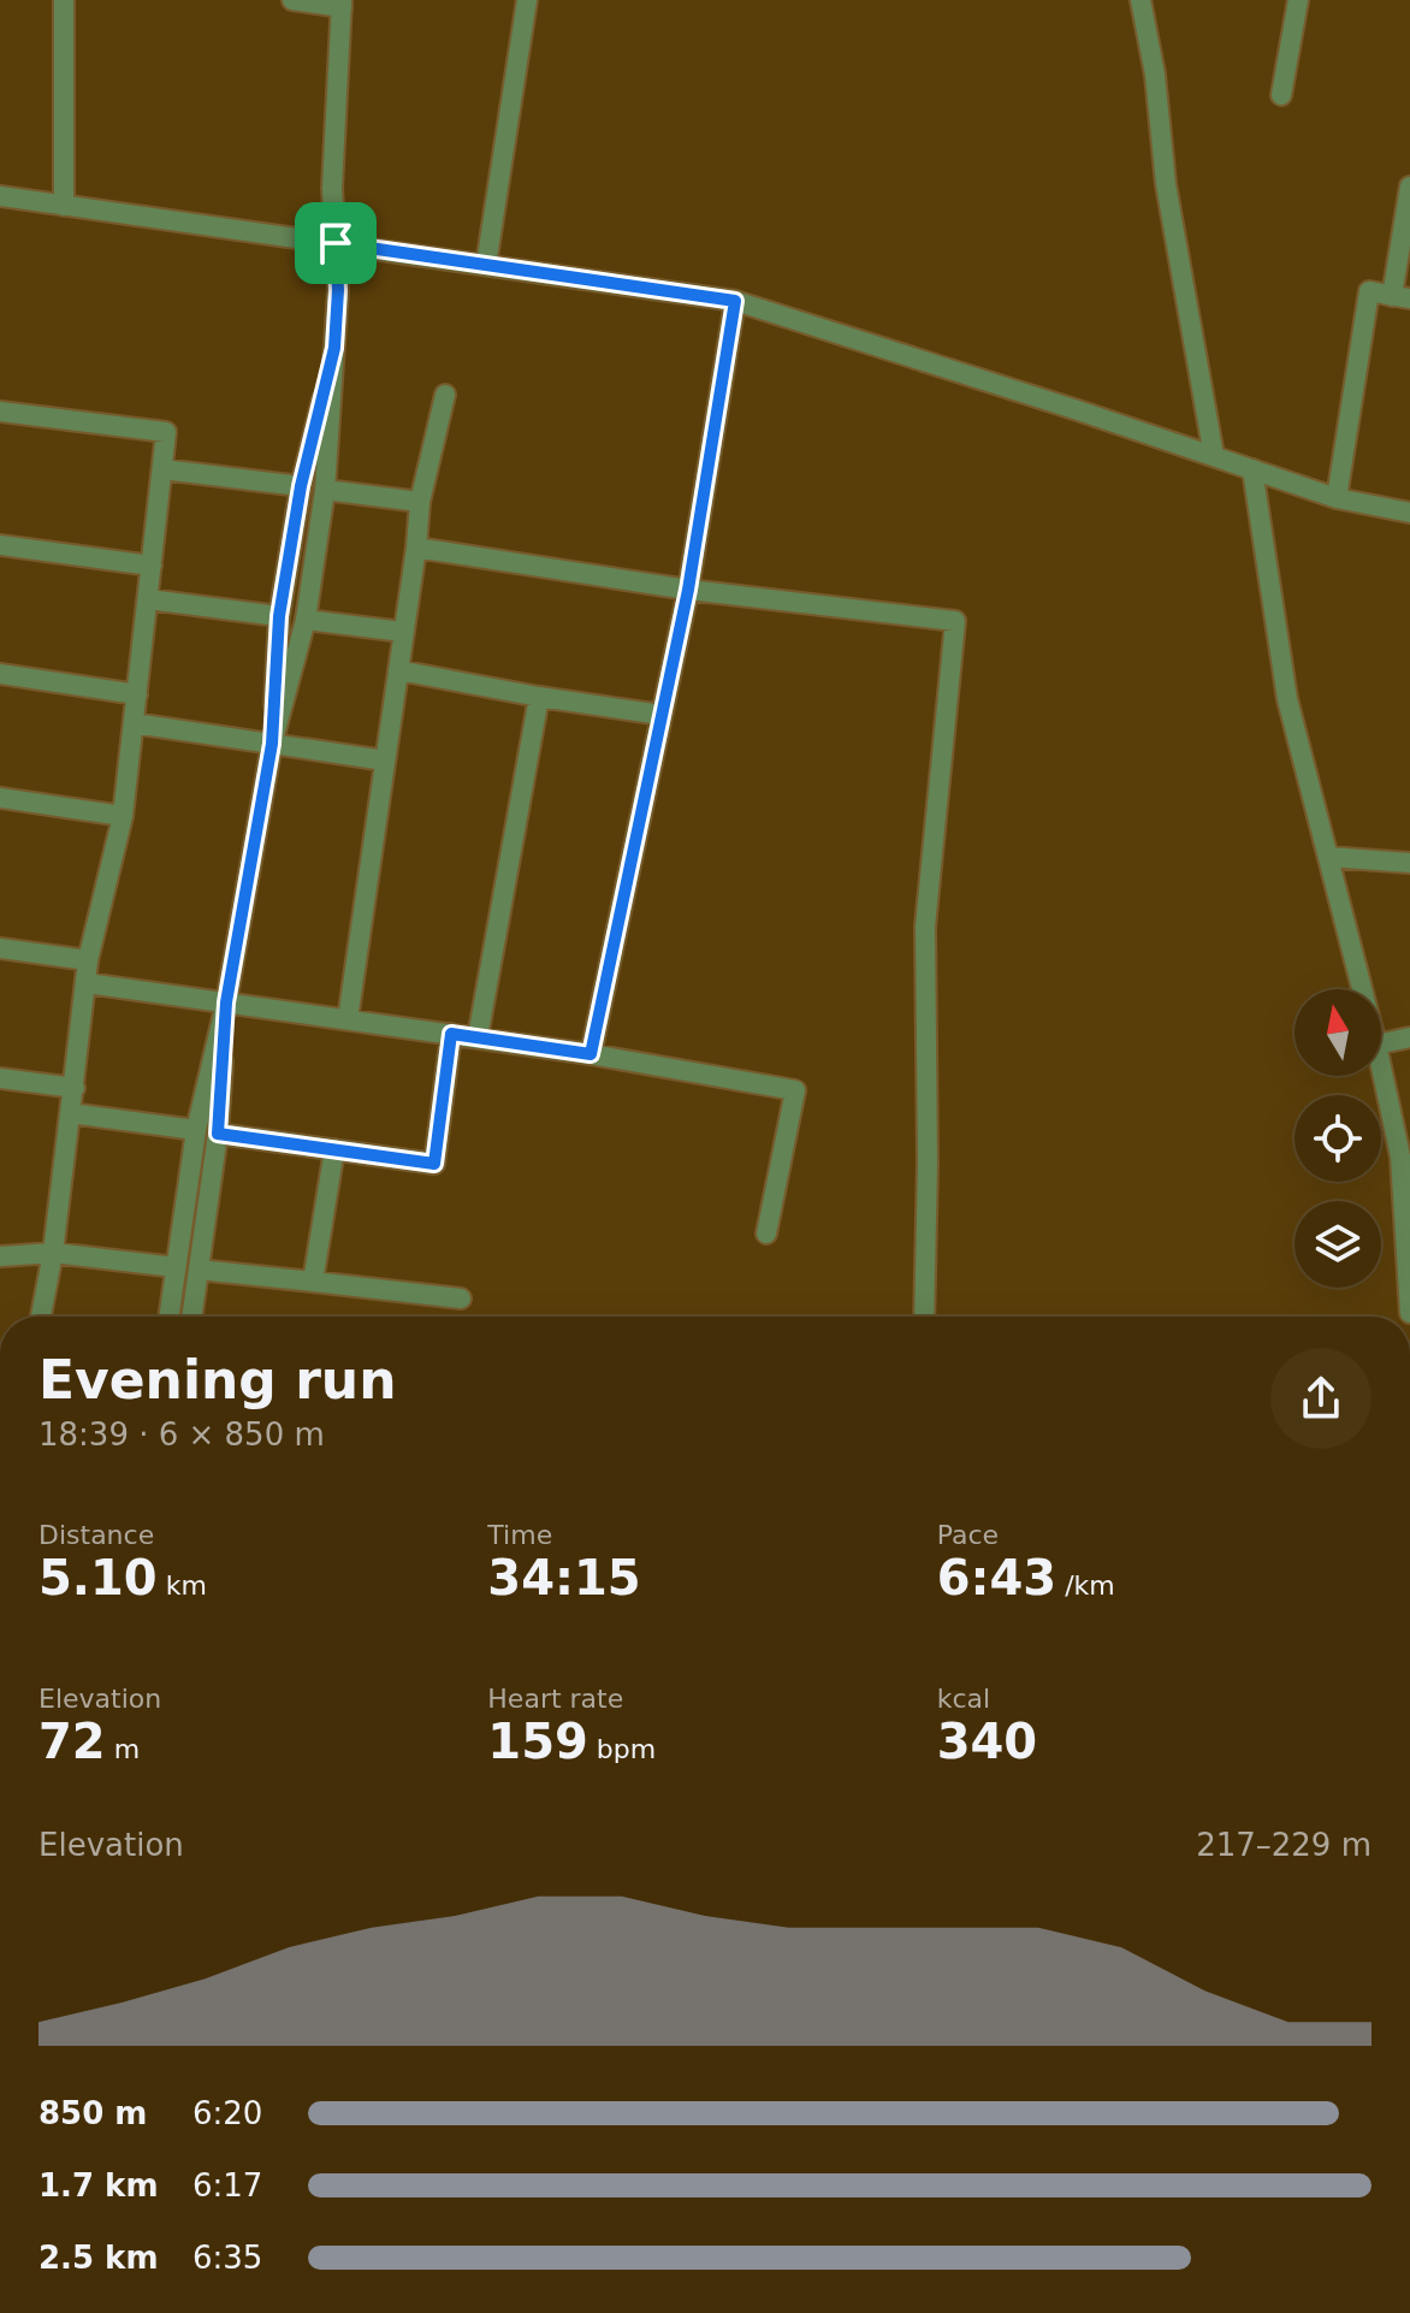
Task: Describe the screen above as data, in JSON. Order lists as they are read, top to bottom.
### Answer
{
  "north": "top",
  "page": {
    "heading": ["Evening run", "18:39 · 6 × 850 m"],
    "stats": [
      ["Distance", "5.10 km"],
      ["Time", "34:15"],
      ["Pace", "6:43 /km"],
      ["Elevation", "72 m"],
      ["Heart rate", "159 bpm"],
      ["kcal", "340"]
    ],
    "chart": ["Elevation", "217–229 m"],
    "list": [
      {
        "name": "850 m",
        "note": "6:20"
      },
      {
        "name": "1.7 km",
        "note": "6:17"
      },
      {
        "name": "2.5 km",
        "note": "6:35"
      }
    ]
  }
}
